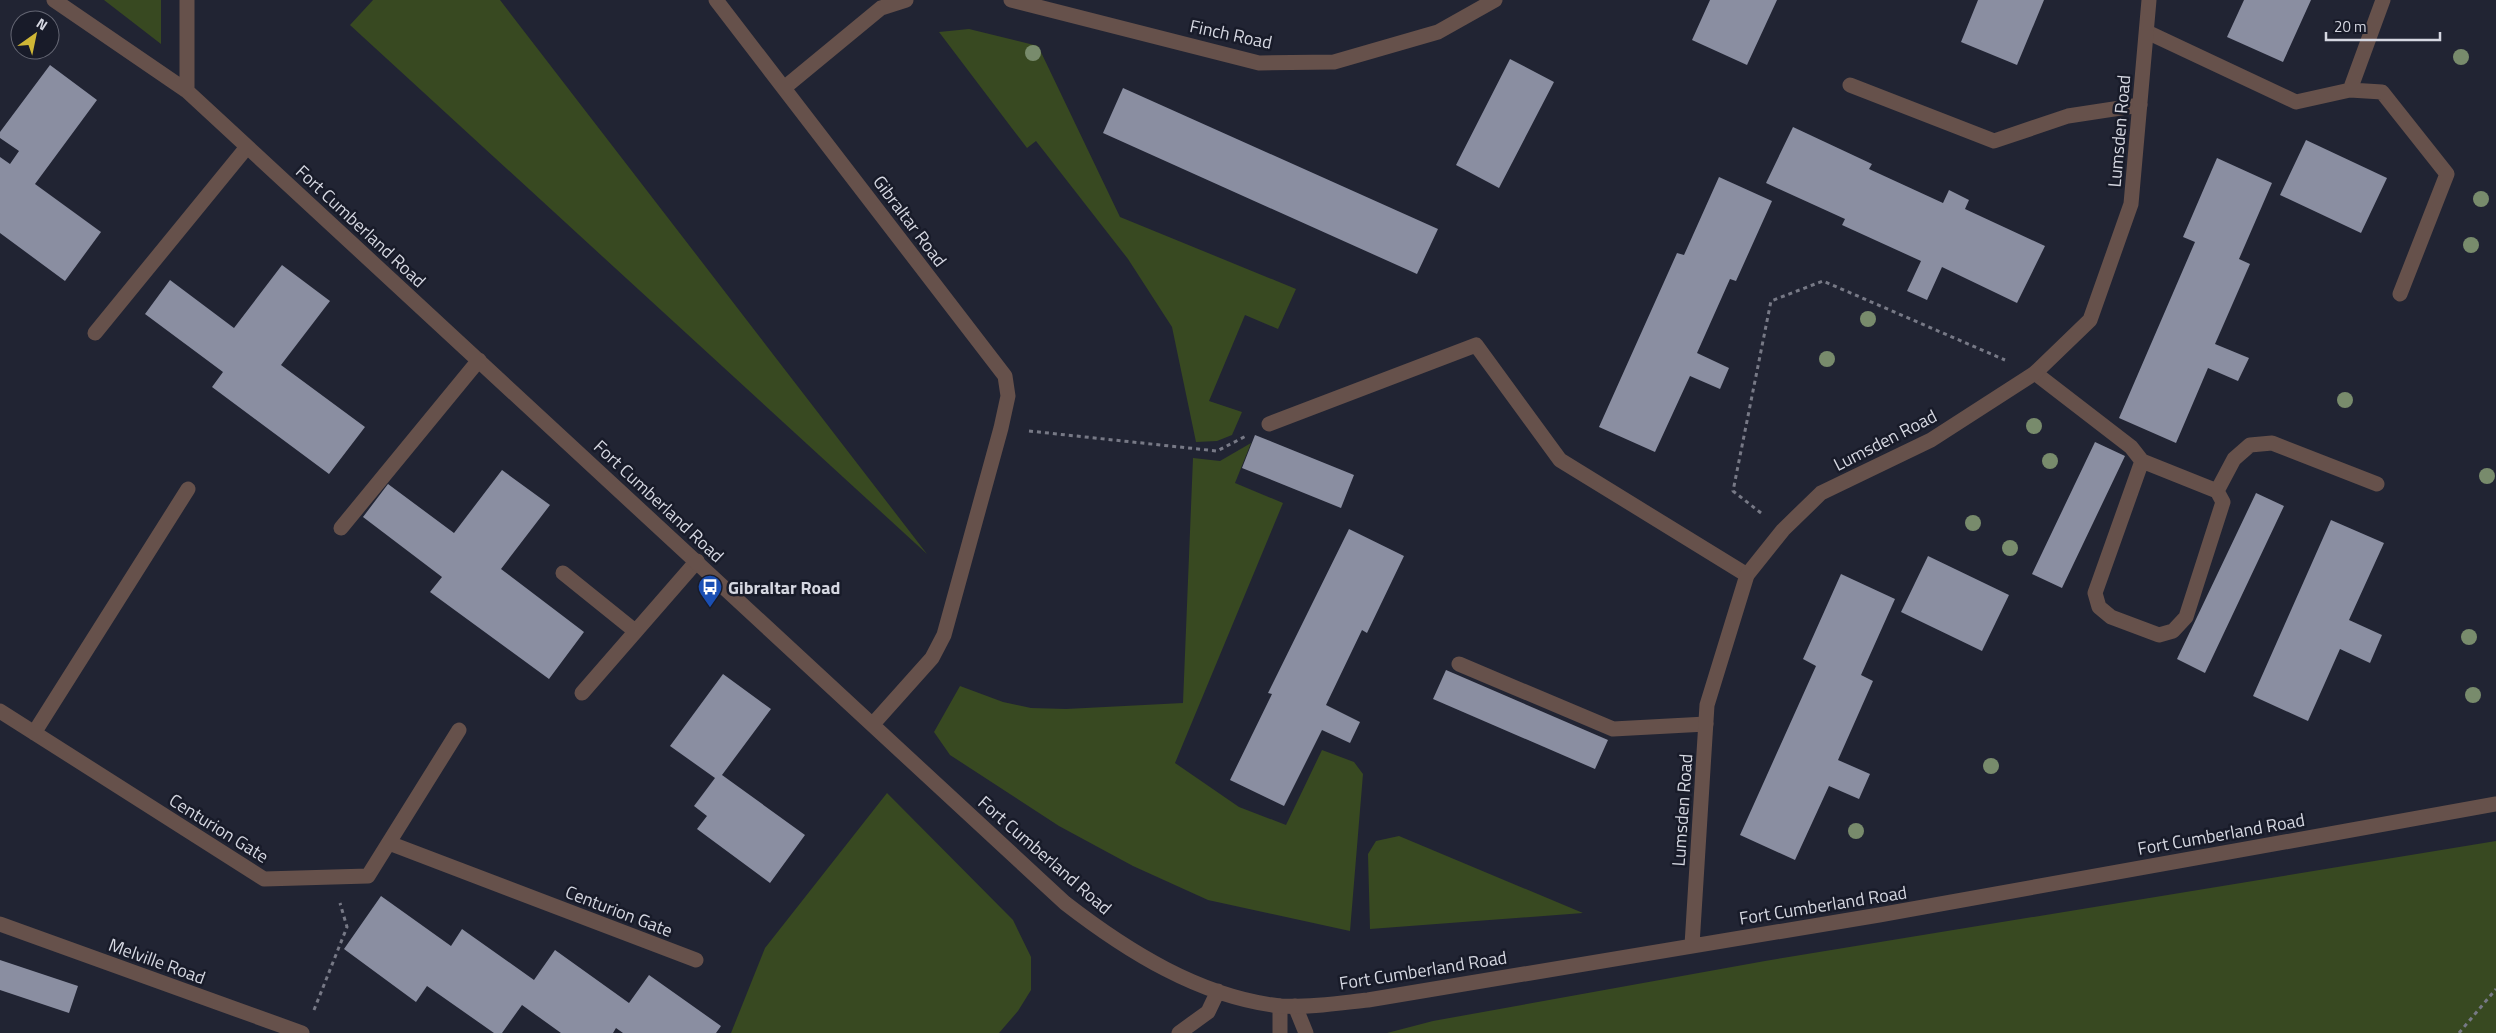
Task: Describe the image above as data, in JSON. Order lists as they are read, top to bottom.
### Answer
{
  "streets": {
    "street": [
      "Finch Road",
      "Lumsden Road",
      "Gibraltar Road",
      "Fort Cumberland Road",
      "Centurion Gate",
      "Melville Road"
    ]
  },
  "crossings": [
    ["Lumsden Road", "Fort Cumberland Road"],
    ["Gibraltar Road", "Fort Cumberland Road"]
  ],
  "places": {
    "bus stop": ["Gibraltar Road"]
  },
  "scale_bar": "20 m",
  "north": "top right"
}
